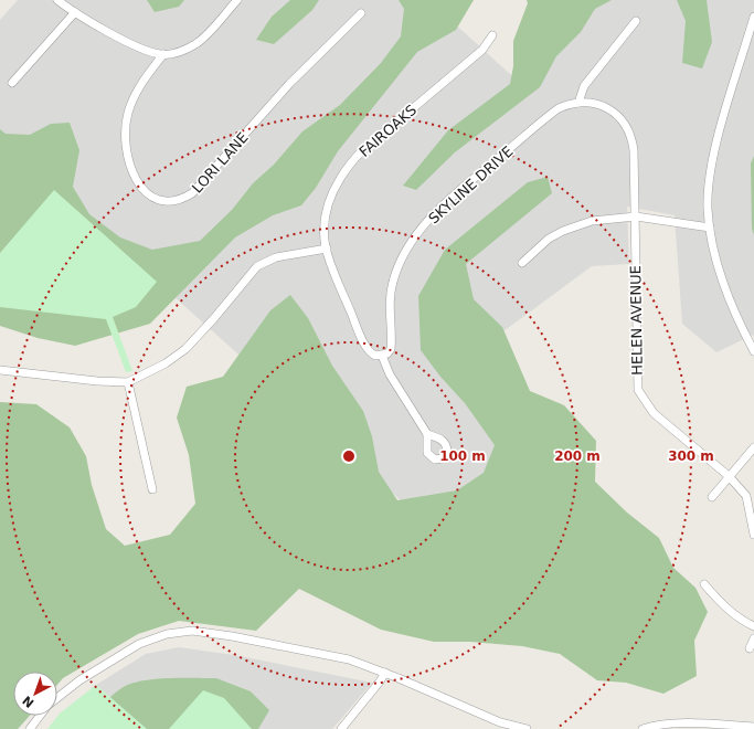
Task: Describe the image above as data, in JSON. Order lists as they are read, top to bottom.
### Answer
{
  "streets": {
    "street": [
      "FAIROAKS",
      "LORI LANE",
      "SKYLINE DRIVE",
      "HELEN AVENUE"
    ]
  },
  "crossings": [
    ["SKYLINE DRIVE", "HELEN AVENUE"]
  ],
  "north": "bottom left",
  "rings": ["100 m", "200 m", "300 m"]
}
